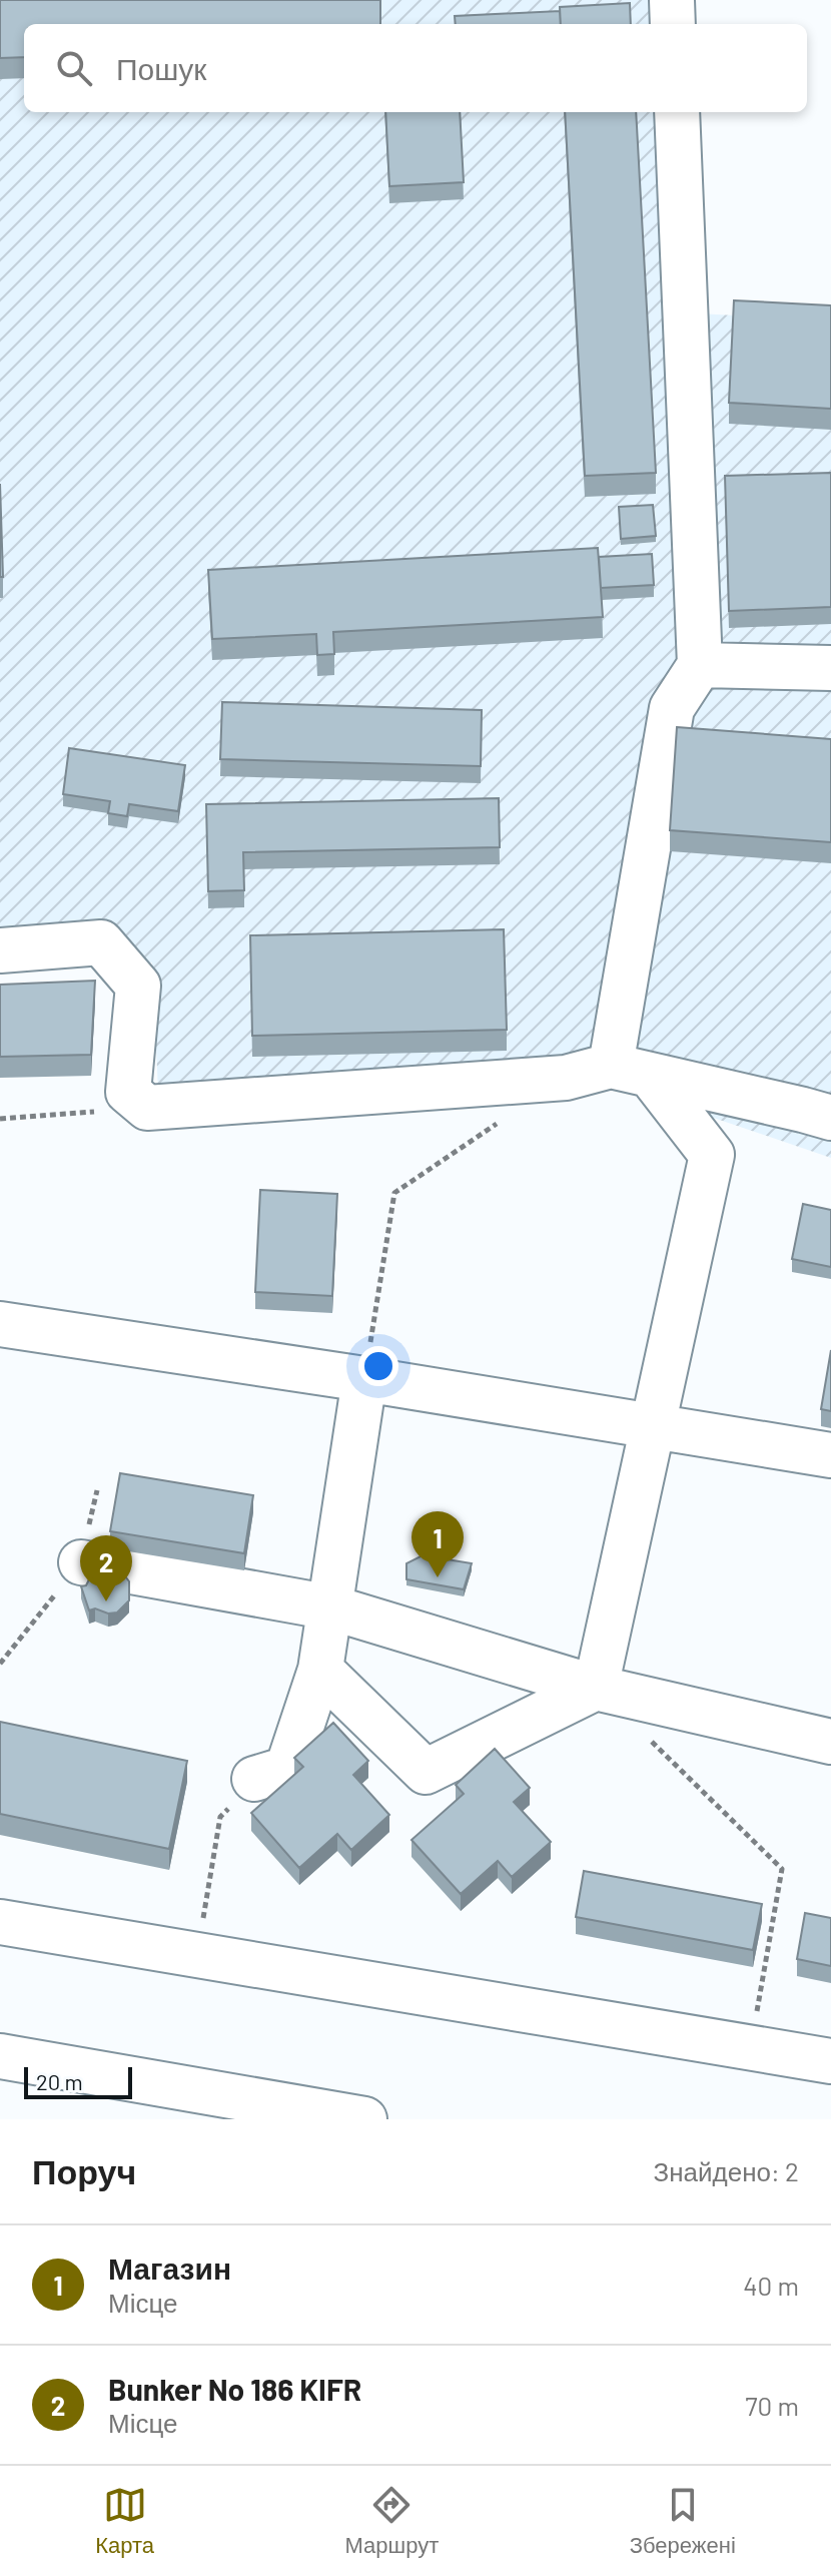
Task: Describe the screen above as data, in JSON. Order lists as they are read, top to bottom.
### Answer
{
  "scale_bar": "20 m",
  "page": {
    "search": "Пошук",
    "pins": ["1", "2"],
    "scale": "20 m",
    "heading": ["Поруч", "Знайдено: 2"],
    "list": [
      {
        "mark": "1",
        "name": "Магазин",
        "note": "Місце",
        "value": "40 m"
      },
      {
        "mark": "2",
        "name": "Bunker No 186 KIFR",
        "note": "Місце",
        "value": "70 m"
      }
    ],
    "nav": ["Карта", "Маршрут", "Збережені"]
  }
}
